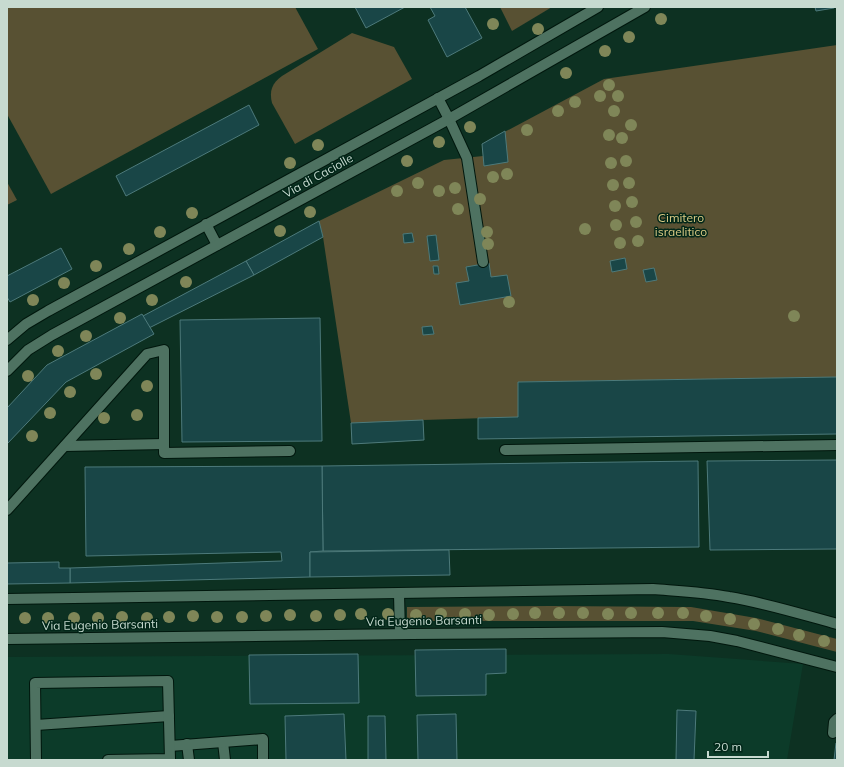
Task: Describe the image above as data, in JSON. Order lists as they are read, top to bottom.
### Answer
{
  "streets": {
    "street": ["Via di Caciolle", "Via Eugenio Barsanti"]
  },
  "parks": ["Cimitero israelitico"],
  "scale_bar": "20 m"
}
